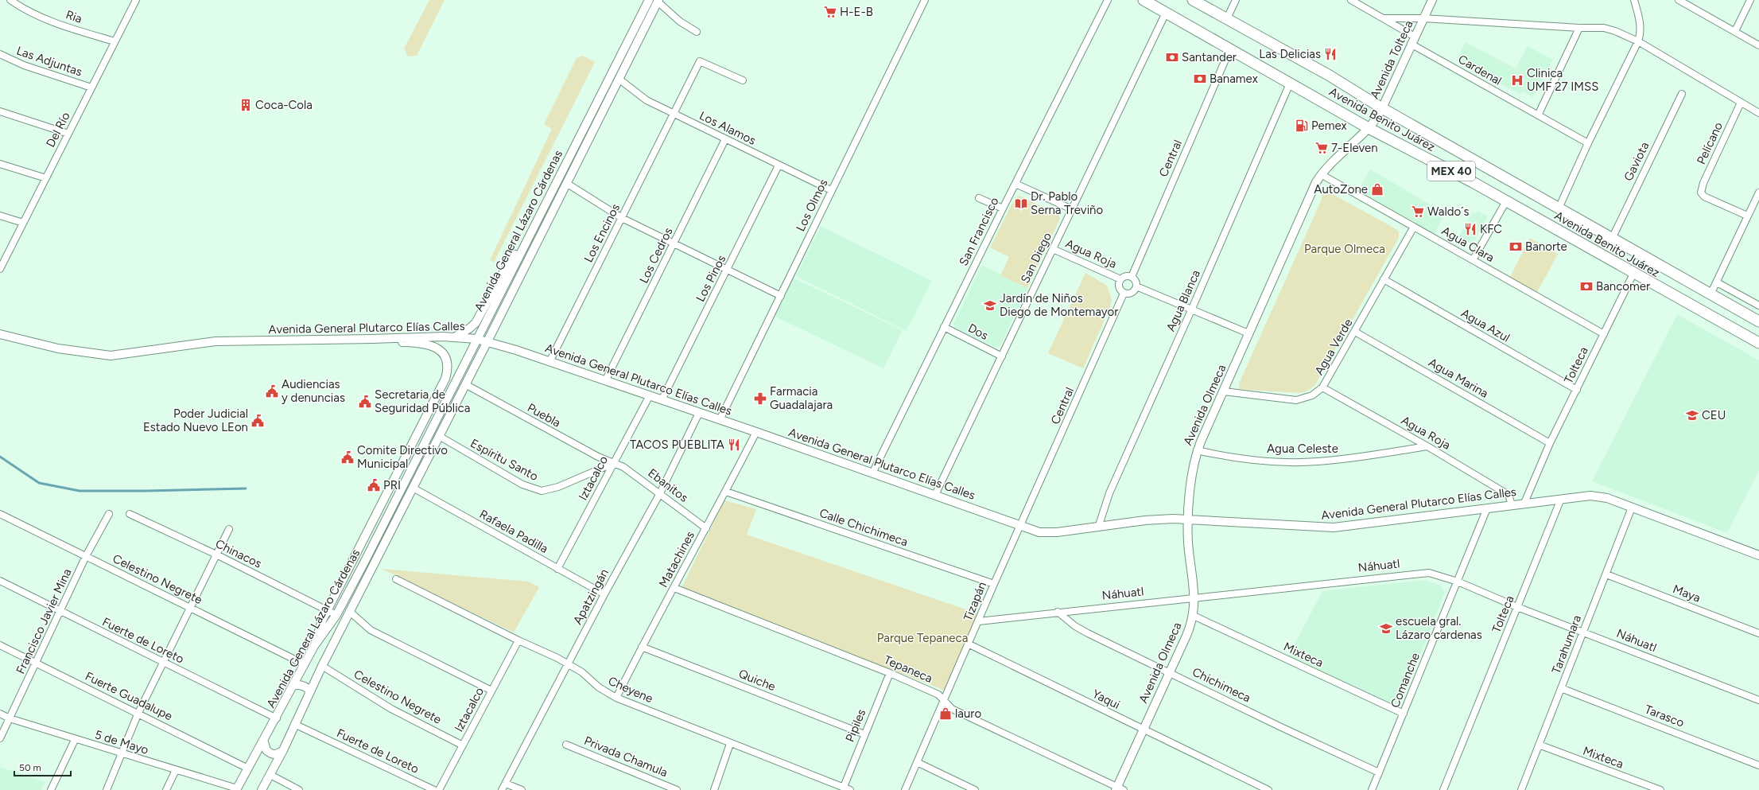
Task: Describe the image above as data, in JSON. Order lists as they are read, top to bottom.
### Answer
{
  "streets": {
    "main road": ["Avenida Benito Juárez", "MEX 40"],
    "street": [
      "Ria",
      "Avenida Tolteca",
      "Las Adjuntas",
      "Cardenal",
      "Los Alamos",
      "Del Río",
      "Pelícano",
      "Central",
      "Gaviota",
      "Los Olmos",
      "Avenida General Lázaro Cárdenas",
      "San Francisco",
      "Los Encinos",
      "Agua Clara",
      "Agua Roja",
      "Los Cedros",
      "San Diego",
      "Los Pinos",
      "Agua Blanca",
      "Agua Azul",
      "Avenida General Plutarco Elías Calles",
      "Dos",
      "Agua Verde",
      "Tolteca",
      "Agua Marina",
      "Avenida Olmeca",
      "Puebla",
      "Agua Celeste",
      "Espíritu Santo",
      "Iztacalco",
      "Ebanitos",
      "Calle Chichimeca",
      "Rafaela Padilla",
      "Chinacos",
      "Matachines",
      "Náhuatl",
      "Celestino Negrete",
      "Maya",
      "Apatzingán",
      "Tizapán",
      "Francisco Javier Mina",
      "Fuerte de Loreto",
      "Tarahumara",
      "Mixteca",
      "Tepaneca",
      "Quiche",
      "Comanche",
      "Chichimeca",
      "Cheyene",
      "Fuerte Guadalupe",
      "Yaqui",
      "Tarasco",
      "Pipiles",
      "5 de Mayo",
      "Privada Chamula"
    ]
  },
  "crossings": [
    ["Ria", "Del Río"],
    ["Avenida Tolteca", "Cardenal"],
    ["Avenida Tolteca", "Avenida Benito Juárez"],
    ["Avenida Tolteca", "Avenida Olmeca"],
    ["Las Adjuntas", "Del Río"],
    ["Avenida Benito Juárez", "Central"],
    ["Avenida Benito Juárez", "Gaviota"],
    ["Avenida Benito Juárez", "San Diego"],
    ["Avenida Benito Juárez", "Agua Blanca"],
    ["Avenida Benito Juárez", "Tolteca"],
    ["Avenida Benito Juárez", "Avenida Olmeca"],
    ["Los Alamos", "Los Olmos"],
    ["Los Alamos", "Avenida General Lázaro Cárdenas"],
    ["Los Alamos", "Los Encinos"],
    ["Los Alamos", "Los Cedros"],
    ["Los Alamos", "Los Pinos"],
    ["Central", "Agua Roja"],
    ["Central", "Avenida General Plutarco Elías Calles"],
    ["Central", "Tizapán"],
    ["Los Olmos", "Avenida General Plutarco Elías Calles"],
    ["Avenida General Lázaro Cárdenas", "Avenida General Plutarco Elías Calles"],
    ["Avenida General Lázaro Cárdenas", "Puebla"],
    ["Avenida General Lázaro Cárdenas", "Espíritu Santo"],
    ["Avenida General Lázaro Cárdenas", "Rafaela Padilla"],
    ["Avenida General Lázaro Cárdenas", "Chinacos"],
    ["Avenida General Lázaro Cárdenas", "Celestino Negrete"],
    ["Avenida General Lázaro Cárdenas", "Fuerte de Loreto"],
    ["Avenida General Lázaro Cárdenas", "Fuerte Guadalupe"],
    ["Avenida General Lázaro Cárdenas", "5 de Mayo"],
    ["San Francisco", "Avenida General Plutarco Elías Calles"],
    ["San Francisco", "Dos"],
    ["Los Encinos", "Avenida General Plutarco Elías Calles"],
    ["Agua Clara", "Agua Verde"],
    ["Agua Clara", "Tolteca"],
    ["Agua Clara", "Avenida Olmeca"],
    ["Agua Roja", "San Diego"],
    ["Agua Roja", "Avenida General Plutarco Elías Calles"],
    ["Agua Roja", "Agua Verde"],
    ["Agua Roja", "Agua Celeste"],
    ["Los Cedros", "Avenida General Plutarco Elías Calles"],
    ["San Diego", "Avenida General Plutarco Elías Calles"],
    ["San Diego", "Dos"],
    ["Los Pinos", "Avenida General Plutarco Elías Calles"],
    ["Agua Blanca", "Avenida General Plutarco Elías Calles"],
    ["Agua Azul", "Agua Verde"],
    ["Agua Azul", "Tolteca"],
    ["Avenida General Plutarco Elías Calles", "Tolteca"],
    ["Avenida General Plutarco Elías Calles", "Avenida Olmeca"],
    ["Avenida General Plutarco Elías Calles", "Iztacalco"],
    ["Avenida General Plutarco Elías Calles", "Matachines"],
    ["Avenida General Plutarco Elías Calles", "Apatzingán"],
    ["Avenida General Plutarco Elías Calles", "Tizapán"],
    ["Avenida General Plutarco Elías Calles", "Tarahumara"],
    ["Avenida General Plutarco Elías Calles", "Comanche"],
    ["Agua Verde", "Agua Marina"],
    ["Agua Verde", "Avenida Olmeca"],
    ["Tolteca", "Agua Marina"],
    ["Tolteca", "Náhuatl"],
    ["Avenida Olmeca", "Agua Celeste"],
    ["Avenida Olmeca", "Náhuatl"],
    ["Avenida Olmeca", "Mixteca"],
    ["Avenida Olmeca", "Tepaneca"],
    ["Avenida Olmeca", "Chichimeca"],
    ["Avenida Olmeca", "Yaqui"],
    ["Puebla", "Espíritu Santo"],
    ["Puebla", "Iztacalco"],
    ["Puebla", "Ebanitos"],
    ["Espíritu Santo", "Iztacalco"],
    ["Espíritu Santo", "Ebanitos"],
    ["Iztacalco", "Ebanitos"],
    ["Iztacalco", "Rafaela Padilla"],
    ["Iztacalco", "Celestino Negrete"],
    ["Iztacalco", "Cheyene"],
    ["Ebanitos", "Matachines"],
    ["Ebanitos", "Apatzingán"],
    ["Calle Chichimeca", "Matachines"],
    ["Calle Chichimeca", "Tizapán"],
    ["Rafaela Padilla", "Apatzingán"],
    ["Matachines", "Tepaneca"],
    ["Matachines", "Quiche"],
    ["Matachines", "Cheyene"],
    ["Náhuatl", "Tizapán"],
    ["Náhuatl", "Tarahumara"],
    ["Náhuatl", "Comanche"],
    ["Náhuatl", "Chichimeca"],
    ["Celestino Negrete", "Francisco Javier Mina"],
    ["Maya", "Tarahumara"],
    ["Apatzingán", "Cheyene"],
    ["Tizapán", "Tepaneca"],
    ["Tizapán", "Yaqui"],
    ["Francisco Javier Mina", "Fuerte de Loreto"],
    ["Francisco Javier Mina", "Fuerte Guadalupe"],
    ["Francisco Javier Mina", "5 de Mayo"],
    ["Tarahumara", "Mixteca"],
    ["Tarahumara", "Tarasco"],
    ["Mixteca", "Comanche"],
    ["Tepaneca", "Pipiles"],
    ["Quiche", "Pipiles"],
    ["Comanche", "Chichimeca"],
    ["Cheyene", "Pipiles"]
  ],
  "parks": ["Parque Olmeca", "Parque Tepaneca"],
  "places": {
    "supermarket": ["H-E-B", "7-Eleven", "Waldo´s"],
    "restaurant": ["Las Delicias", "KFC", "TACOS PUEBLITA"],
    "bank": [
      "Santander",
      "Banamex",
      "Banorte",
      "Bancomer"
    ],
    "hospital": ["Clinica UMF 27 IMSS"],
    "building": ["Coca-Cola"],
    "fuel station": ["Pemex"],
    "shop": ["AutoZone", "lauro"],
    "library": ["Dr. Pablo Serna Treviño"],
    "school or university": ["Jardín de Niños Diego de Montemayor", "CEU", "escuela gral. Lázaro cardenas"],
    "public building": [
      "Audiencias y denuncias",
      "Secretaria de Seguridad Pública",
      "Poder Judicial Estado Nuevo LEon",
      "Comite Directivo Municipal",
      "PRI"
    ],
    "pharmacy": ["Farmacia Guadalajara"]
  },
  "scale_bar": "50 m"
}
